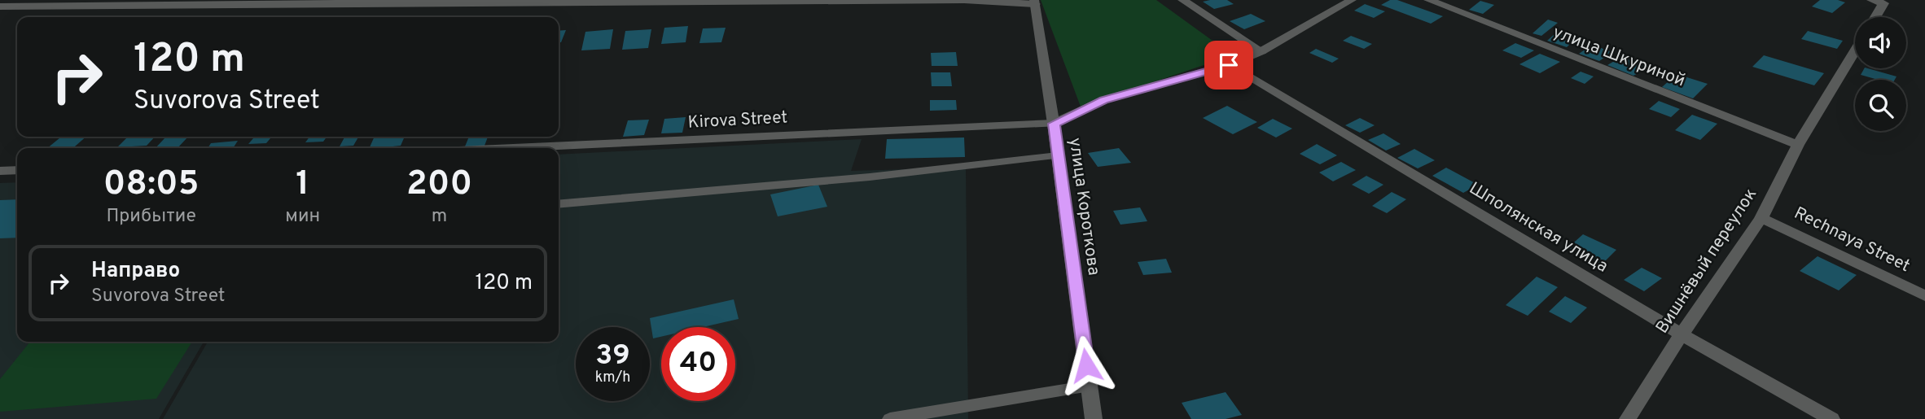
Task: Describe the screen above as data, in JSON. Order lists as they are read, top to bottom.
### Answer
{
  "streets": {
    "street": [
      "улица Шкуриной",
      "Kirova Street",
      "улица Короткова",
      "Шполянская улица",
      "Rechnaya Street",
      "Вишнёвый переулок"
    ]
  },
  "crossings": [
    ["улица Шкуриной", "Вишнёвый переулок"],
    ["Kirova Street", "улица Короткова"],
    ["Шполянская улица", "Вишнёвый переулок"],
    ["Rechnaya Street", "Вишнёвый переулок"]
  ],
  "page": {
    "turn": ["120 m", "Suvorova Street"],
    "eta": [
      "08:05",
      "Прибытие",
      "1",
      "мин",
      "200",
      "m"
    ],
    "list": [
      {
        "name": "Направо",
        "note": "Suvorova Street",
        "value": "120 m"
      }
    ],
    "speed": "39 km/h",
    "limit": "40"
  }
}
